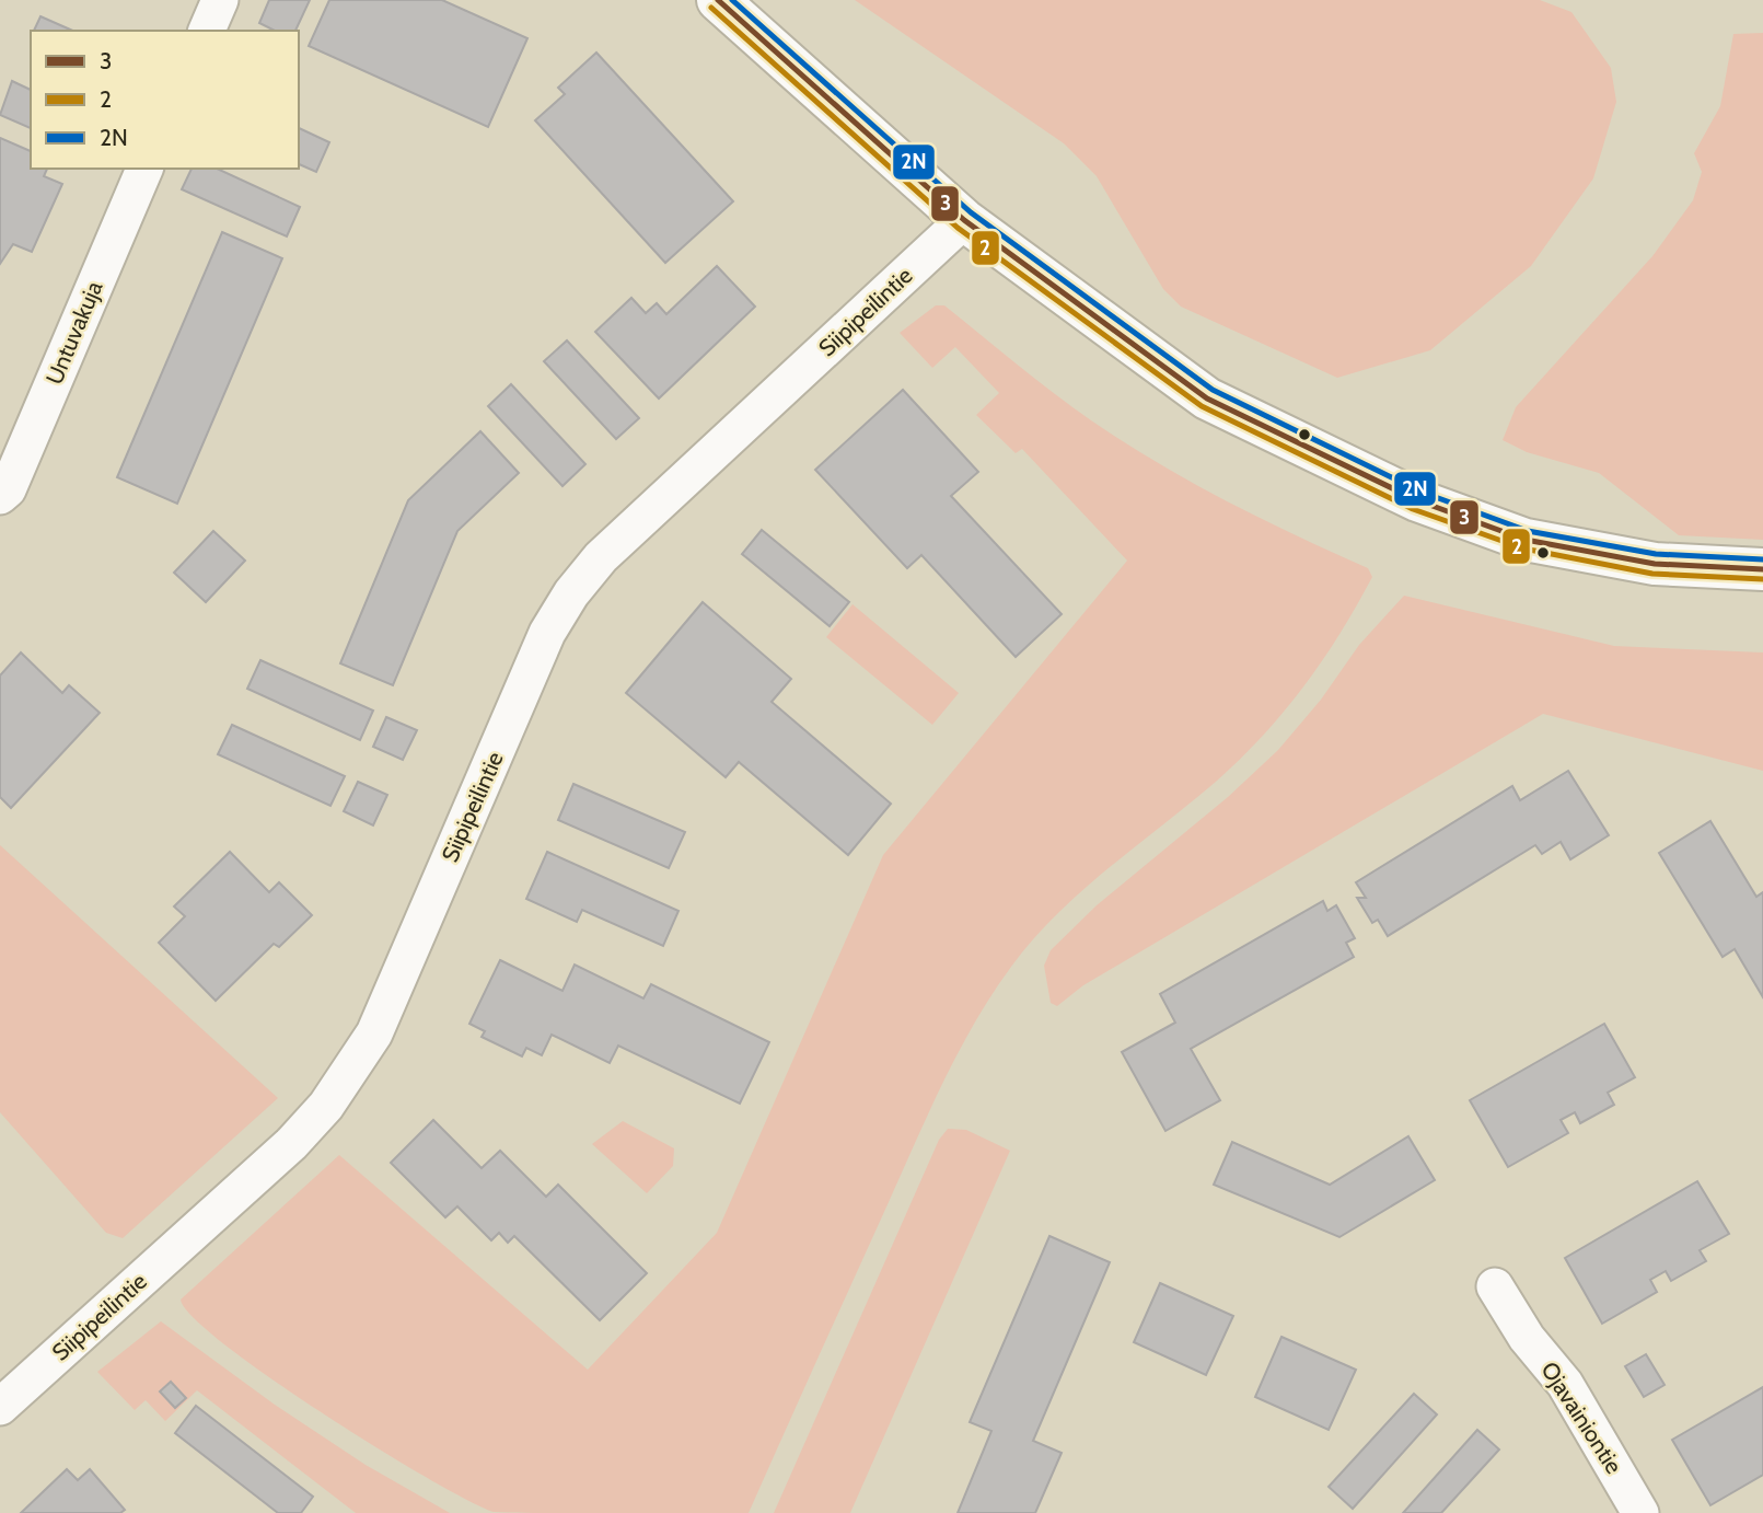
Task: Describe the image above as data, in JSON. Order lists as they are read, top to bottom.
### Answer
{
  "streets": {
    "street": ["Siipipeilintie", "Untuvakuja", "Ojavainiontie"]
  },
  "lines": ["transit line 3", "transit line 2N", "transit line 2"],
  "legend": ["3", "2", "2N"]
}
